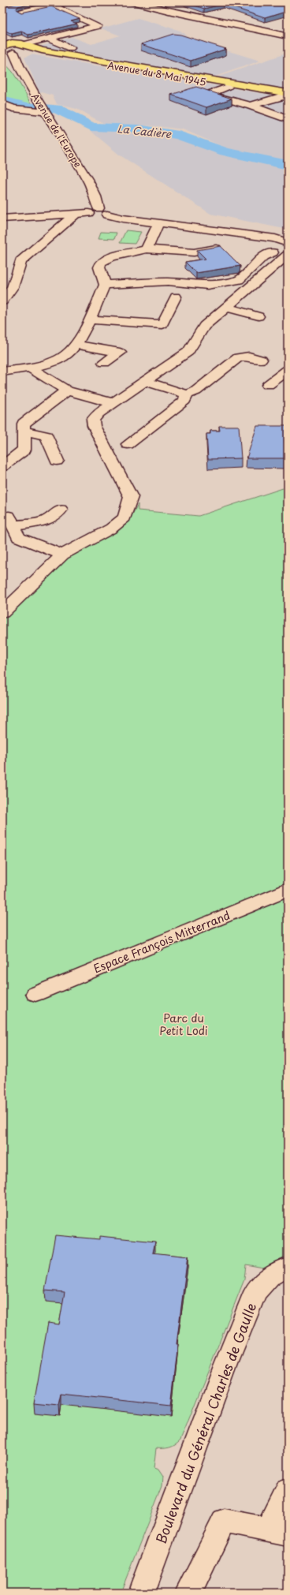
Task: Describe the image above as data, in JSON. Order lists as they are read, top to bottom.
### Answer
{
  "streets": {
    "main road": ["Avenue du 8 Mai 1945"],
    "street": ["Avenue de l'Europe", "Espace François Mitterrand", "Boulevard du Général Charles de Gaulle"]
  },
  "water": ["La Cadière"],
  "parks": ["Parc du Petit Lodi"]
}
